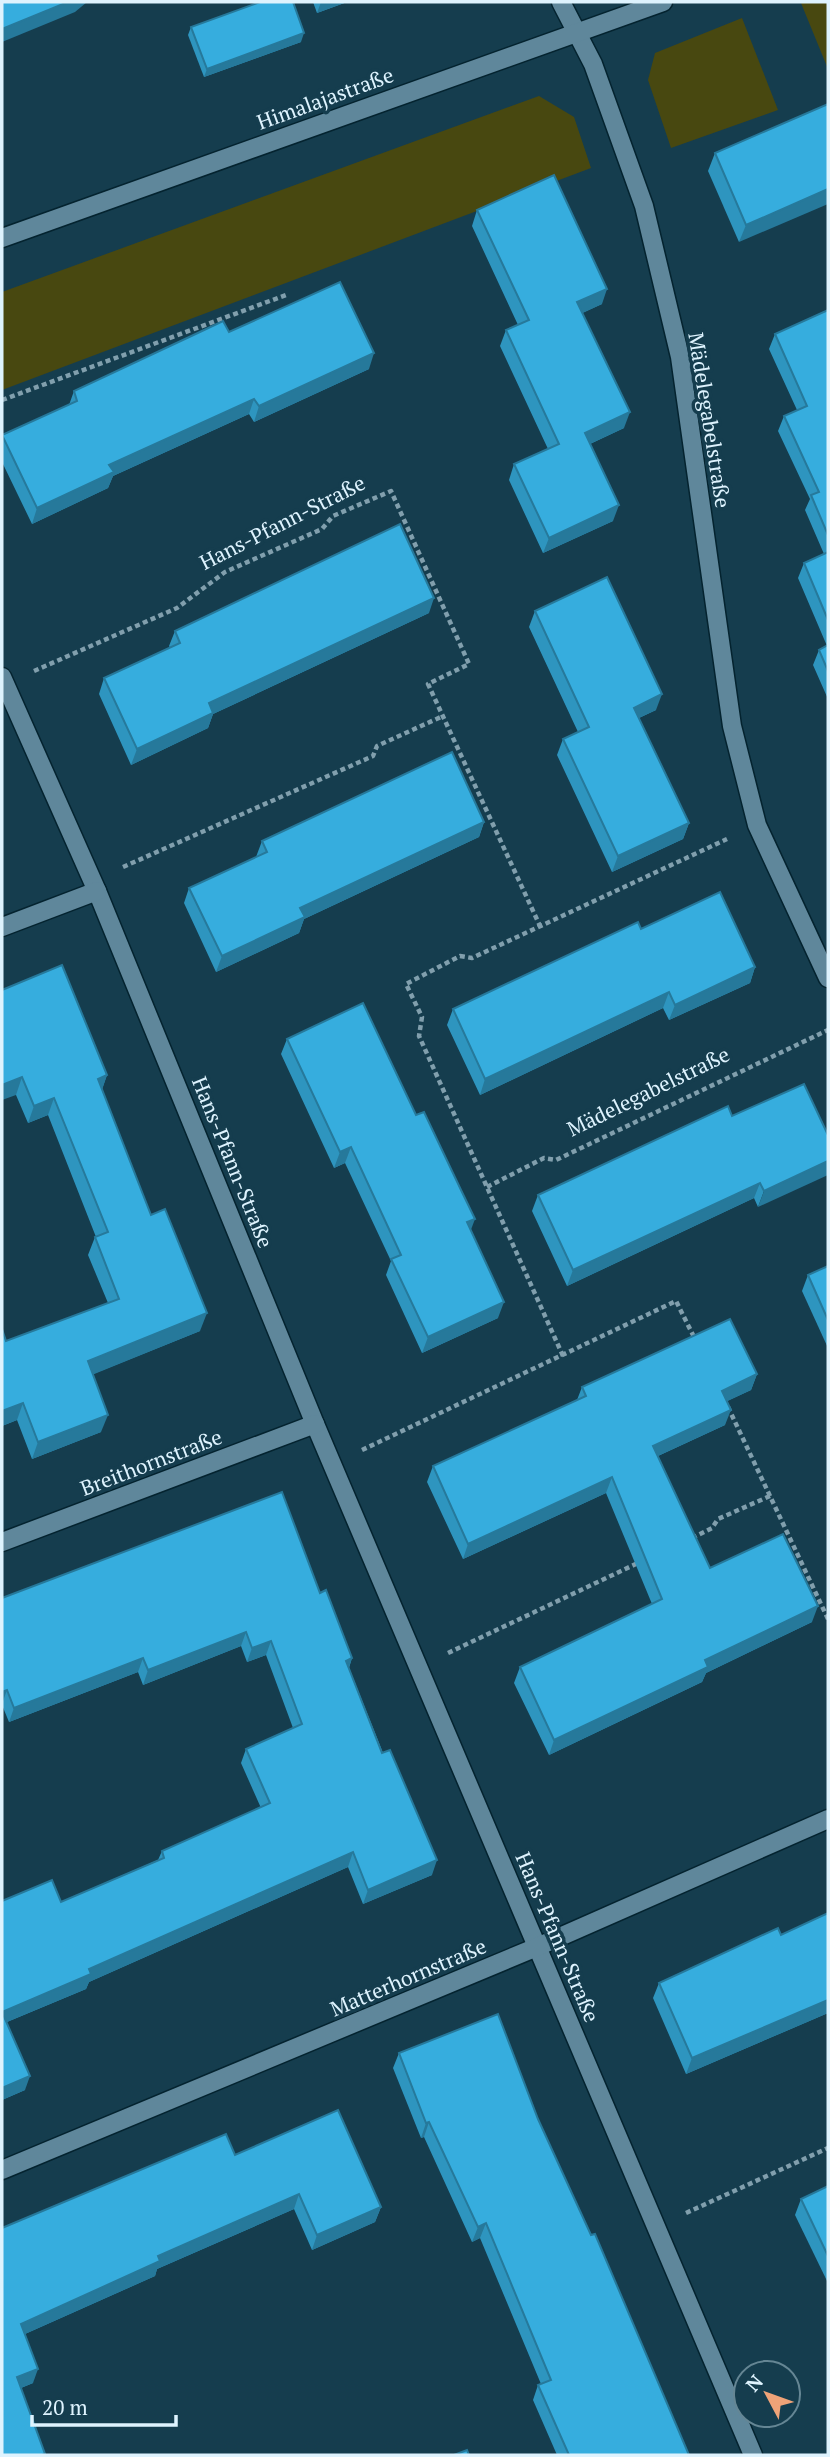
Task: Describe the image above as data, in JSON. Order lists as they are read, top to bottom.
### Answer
{
  "streets": {
    "street": [
      "Himalajastraße",
      "Mädelegabelstraße",
      "Hans-Pfann-Straße",
      "Breithornstraße",
      "Matterhornstraße"
    ]
  },
  "crossings": [
    ["Himalajastraße", "Mädelegabelstraße"],
    ["Hans-Pfann-Straße", "Breithornstraße"],
    ["Hans-Pfann-Straße", "Matterhornstraße"]
  ],
  "scale_bar": "20 m",
  "north": "top left"
}
